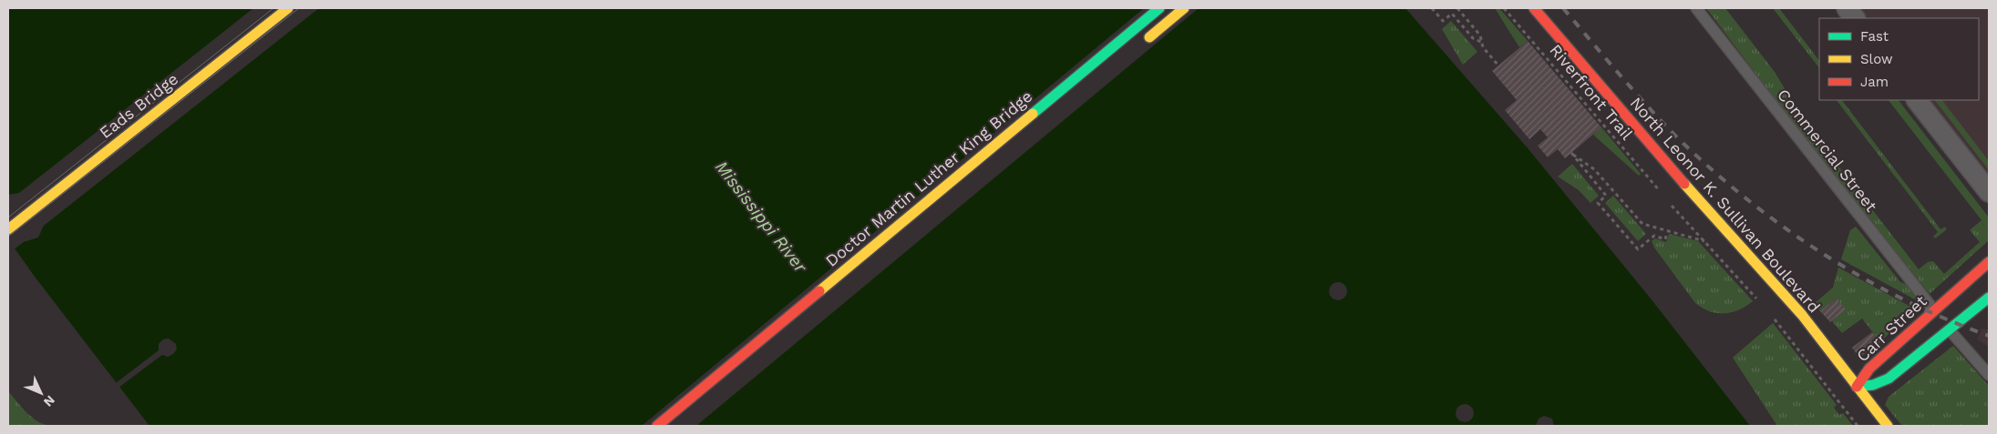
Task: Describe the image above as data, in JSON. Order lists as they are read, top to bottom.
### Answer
{
  "streets": {
    "main road": [
      "Eads Bridge",
      "Doctor Martin Luther King Bridge",
      "North Leonor K. Sullivan Boulevard",
      "Carr Street"
    ],
    "lane": ["Commercial Street"],
    "path": ["Riverfront Trail"]
  },
  "crossings": [
    ["Commercial Street", "Carr Street"],
    ["North Leonor K. Sullivan Boulevard", "Carr Street"]
  ],
  "water": ["Mississippi River"],
  "legend": ["Fast", "Slow", "Jam"],
  "north": "bottom right"
}
